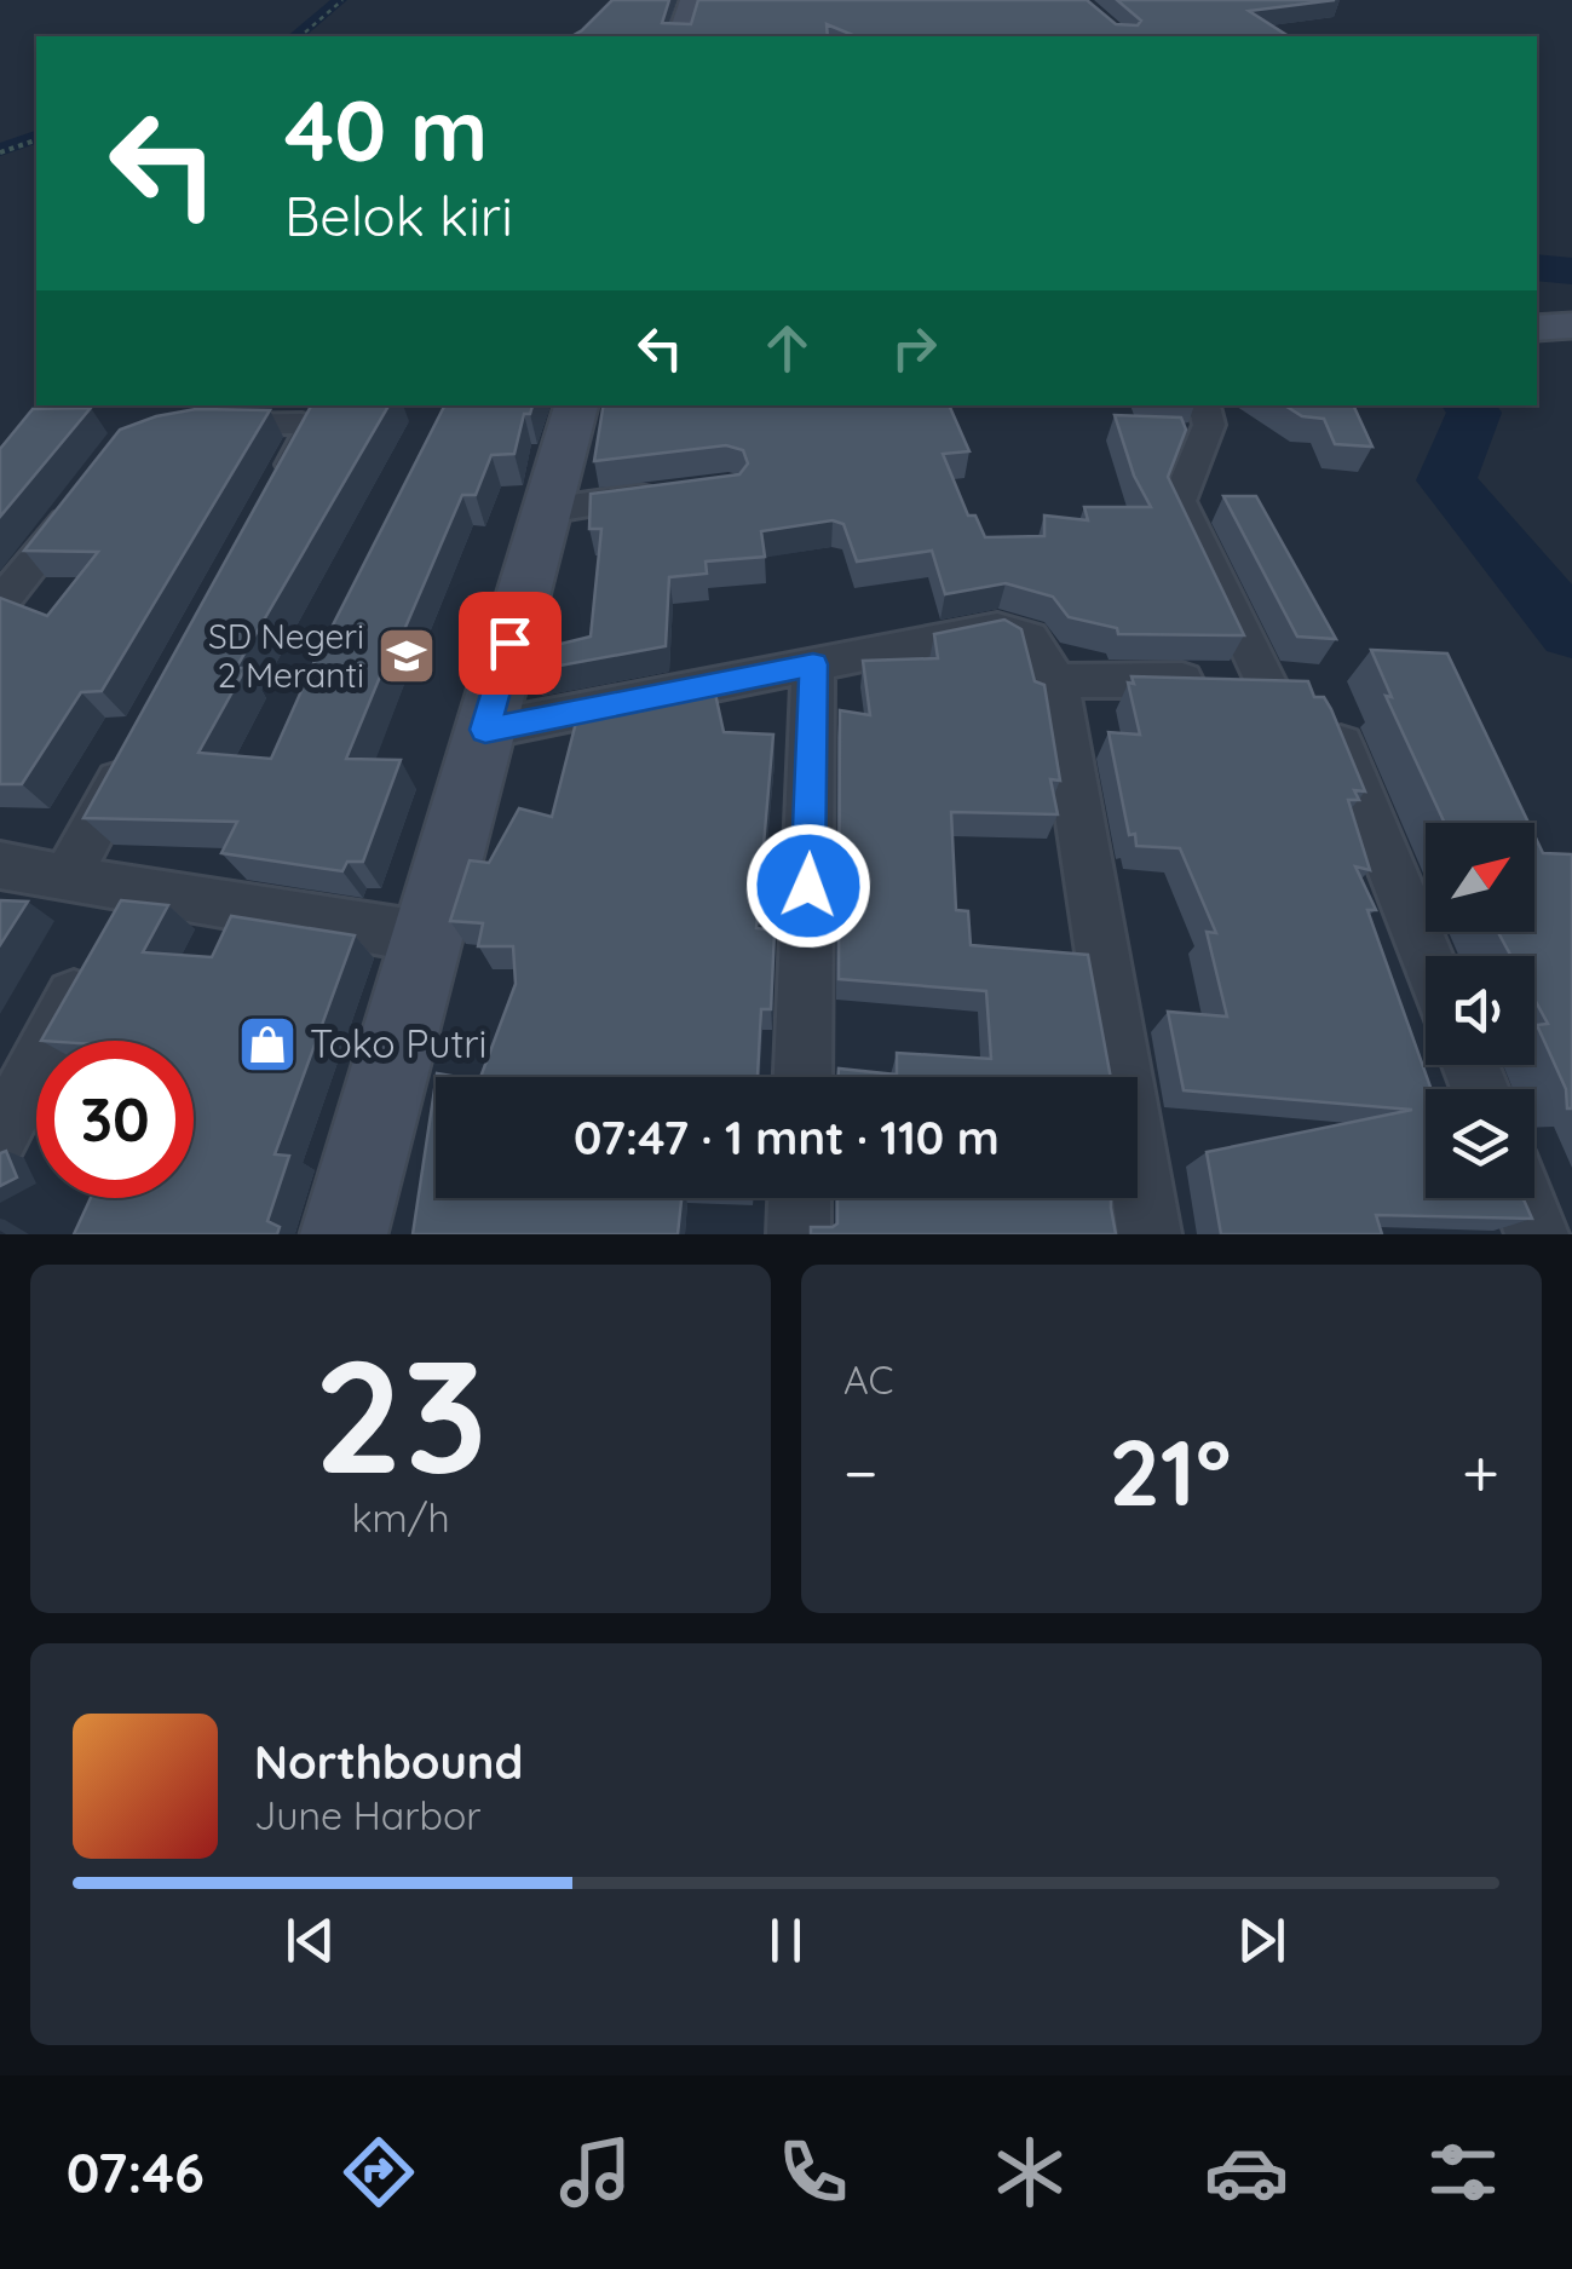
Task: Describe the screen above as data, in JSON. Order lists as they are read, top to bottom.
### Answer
{
  "places": {
    "school or university": ["SD Negeri 2 Meranti"],
    "shop": ["Toko Putri"]
  },
  "north": "top right",
  "page": {
    "turn": ["40 m", "Belok kiri"],
    "limit": "30",
    "trip": "07:47 · 1 mnt · 110 m",
    "tile": [
      ["23", "km/h"],
      "AC"
    ],
    "heat": ["−", "21°", "+"],
    "song": ["Northbound", "June Harbor"],
    "tabs": "07:46"
  }
}
